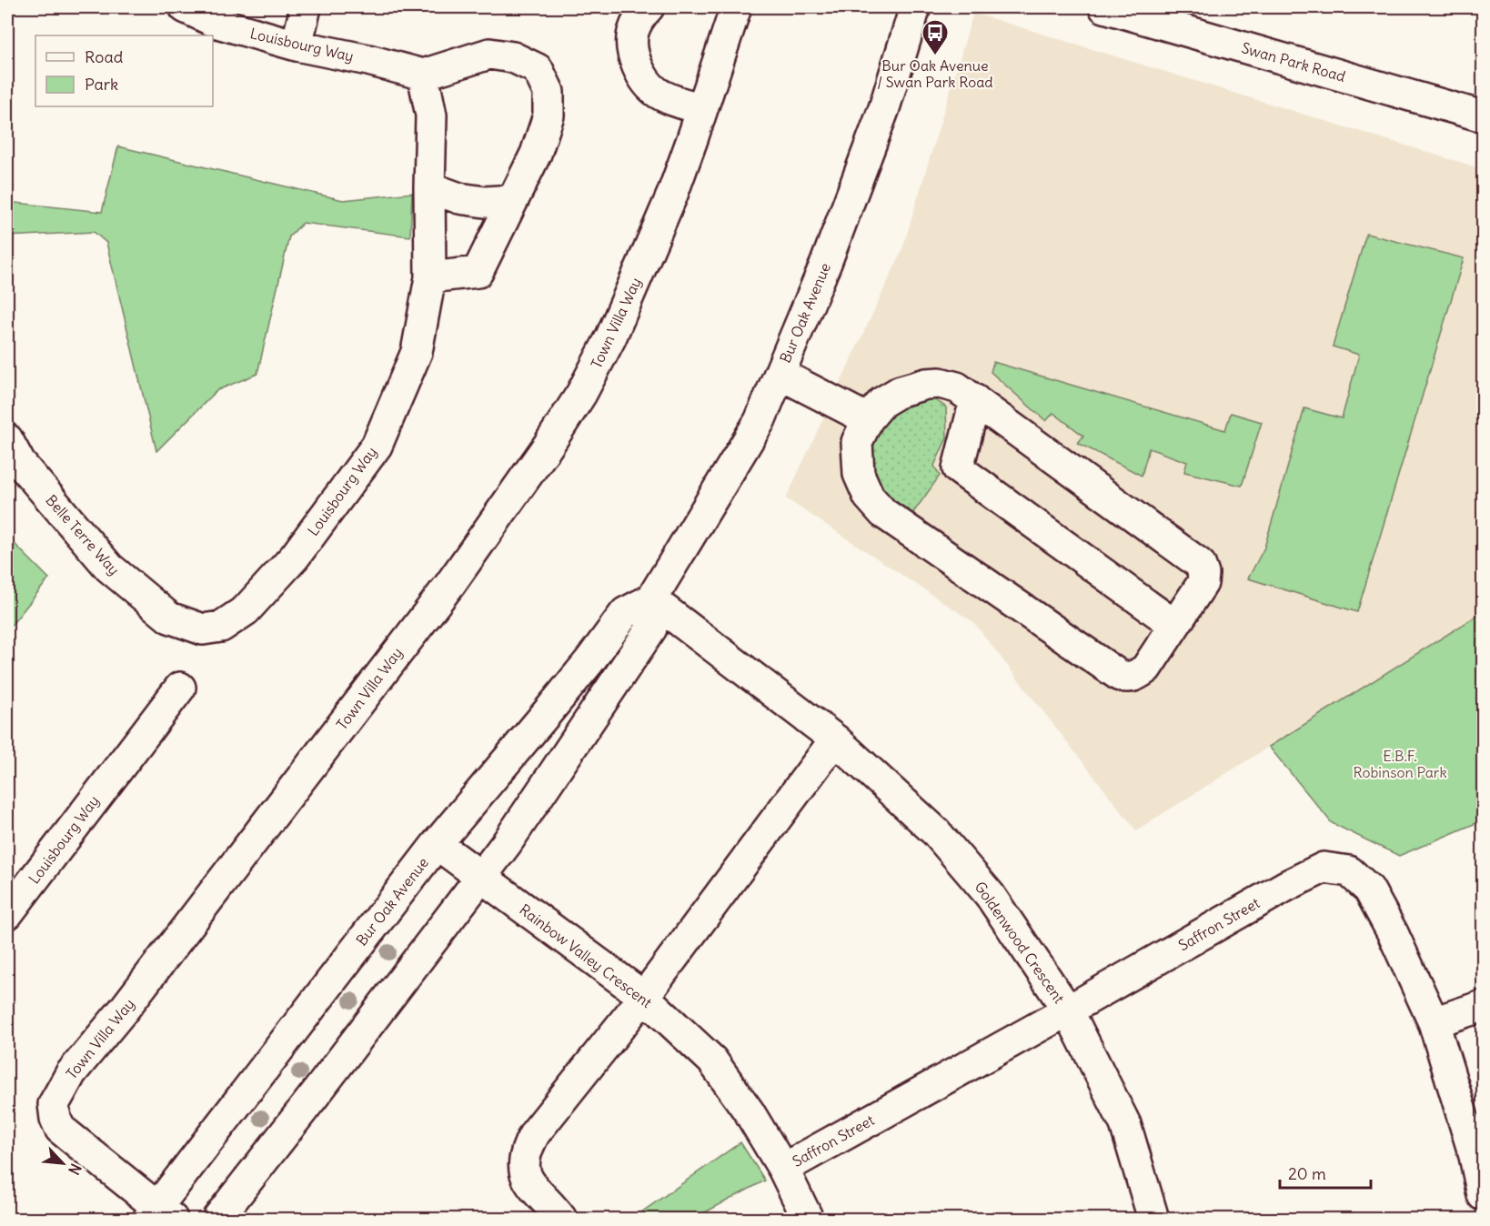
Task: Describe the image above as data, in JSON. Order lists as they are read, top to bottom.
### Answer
{
  "streets": {
    "street": [
      "Louisbourg Way",
      "Swan Park Road",
      "Bur Oak Avenue",
      "Town Villa Way",
      "Belle Terre Way",
      "Saffron Street",
      "Goldenwood Crescent",
      "Rainbow Valley Crescent"
    ]
  },
  "crossings": [
    ["Louisbourg Way", "Belle Terre Way"],
    ["Bur Oak Avenue", "Town Villa Way"],
    ["Bur Oak Avenue", "Goldenwood Crescent"],
    ["Bur Oak Avenue", "Rainbow Valley Crescent"],
    ["Saffron Street", "Goldenwood Crescent"],
    ["Saffron Street", "Rainbow Valley Crescent"]
  ],
  "parks": ["E.B.F. Robinson Park"],
  "places": {
    "bus stop": ["Bur Oak Avenue / Swan Park Road"]
  },
  "legend": ["Road", "Park"],
  "scale_bar": "20 m",
  "north": "bottom right"
}
